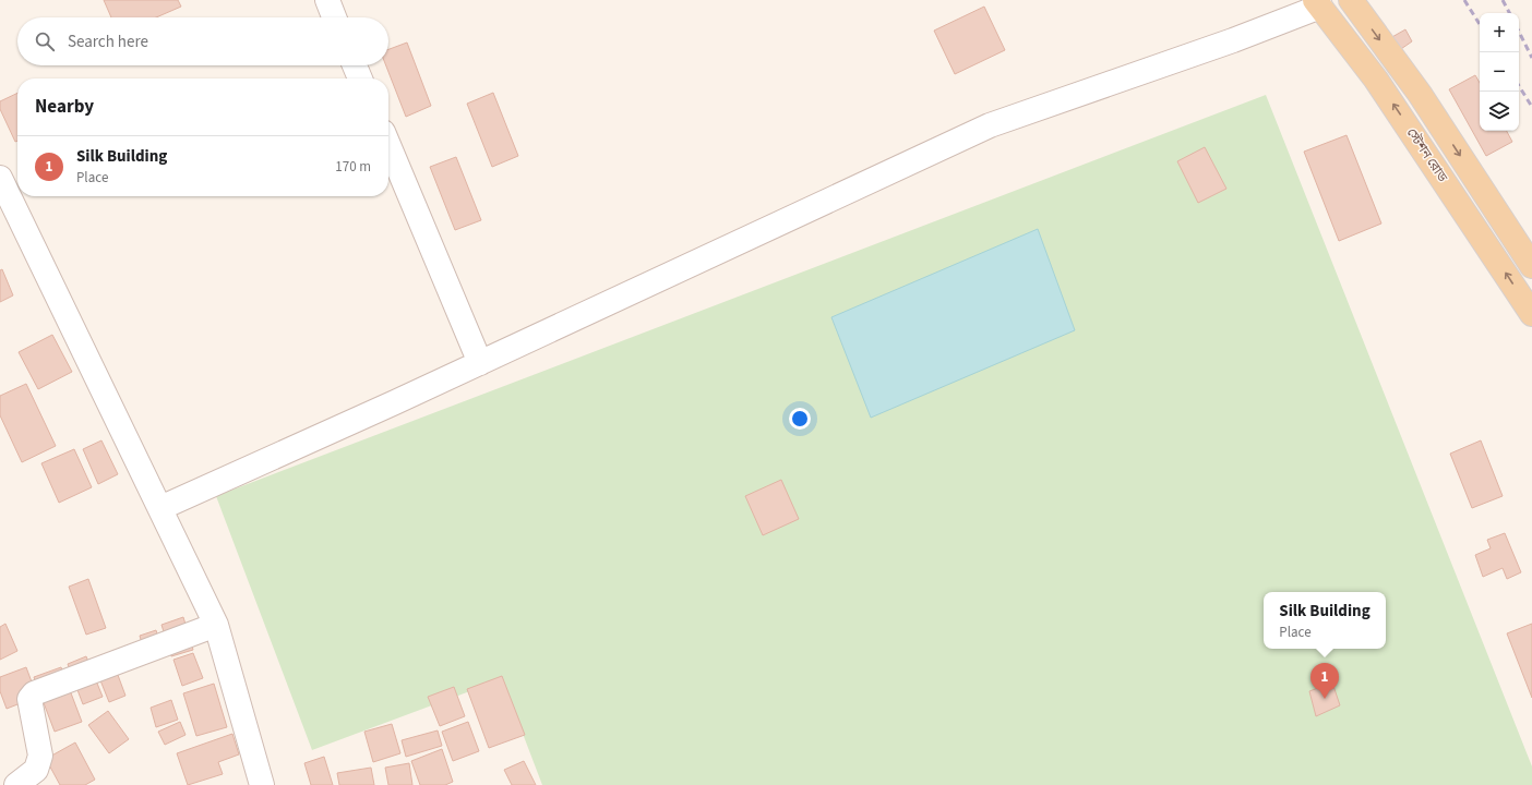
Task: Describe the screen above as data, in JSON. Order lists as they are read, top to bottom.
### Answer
{
  "streets": {
    "main road": ["স্টেশন রোড"]
  },
  "page": {
    "map_buttons": ["+", "−"],
    "search": "Search here",
    "heading": "Nearby",
    "list": [
      {
        "mark": "1",
        "name": "Silk Building",
        "note": "Place",
        "value": "170 m"
      }
    ],
    "popup": ["Silk Building", "Place"],
    "pins": "1"
  }
}
